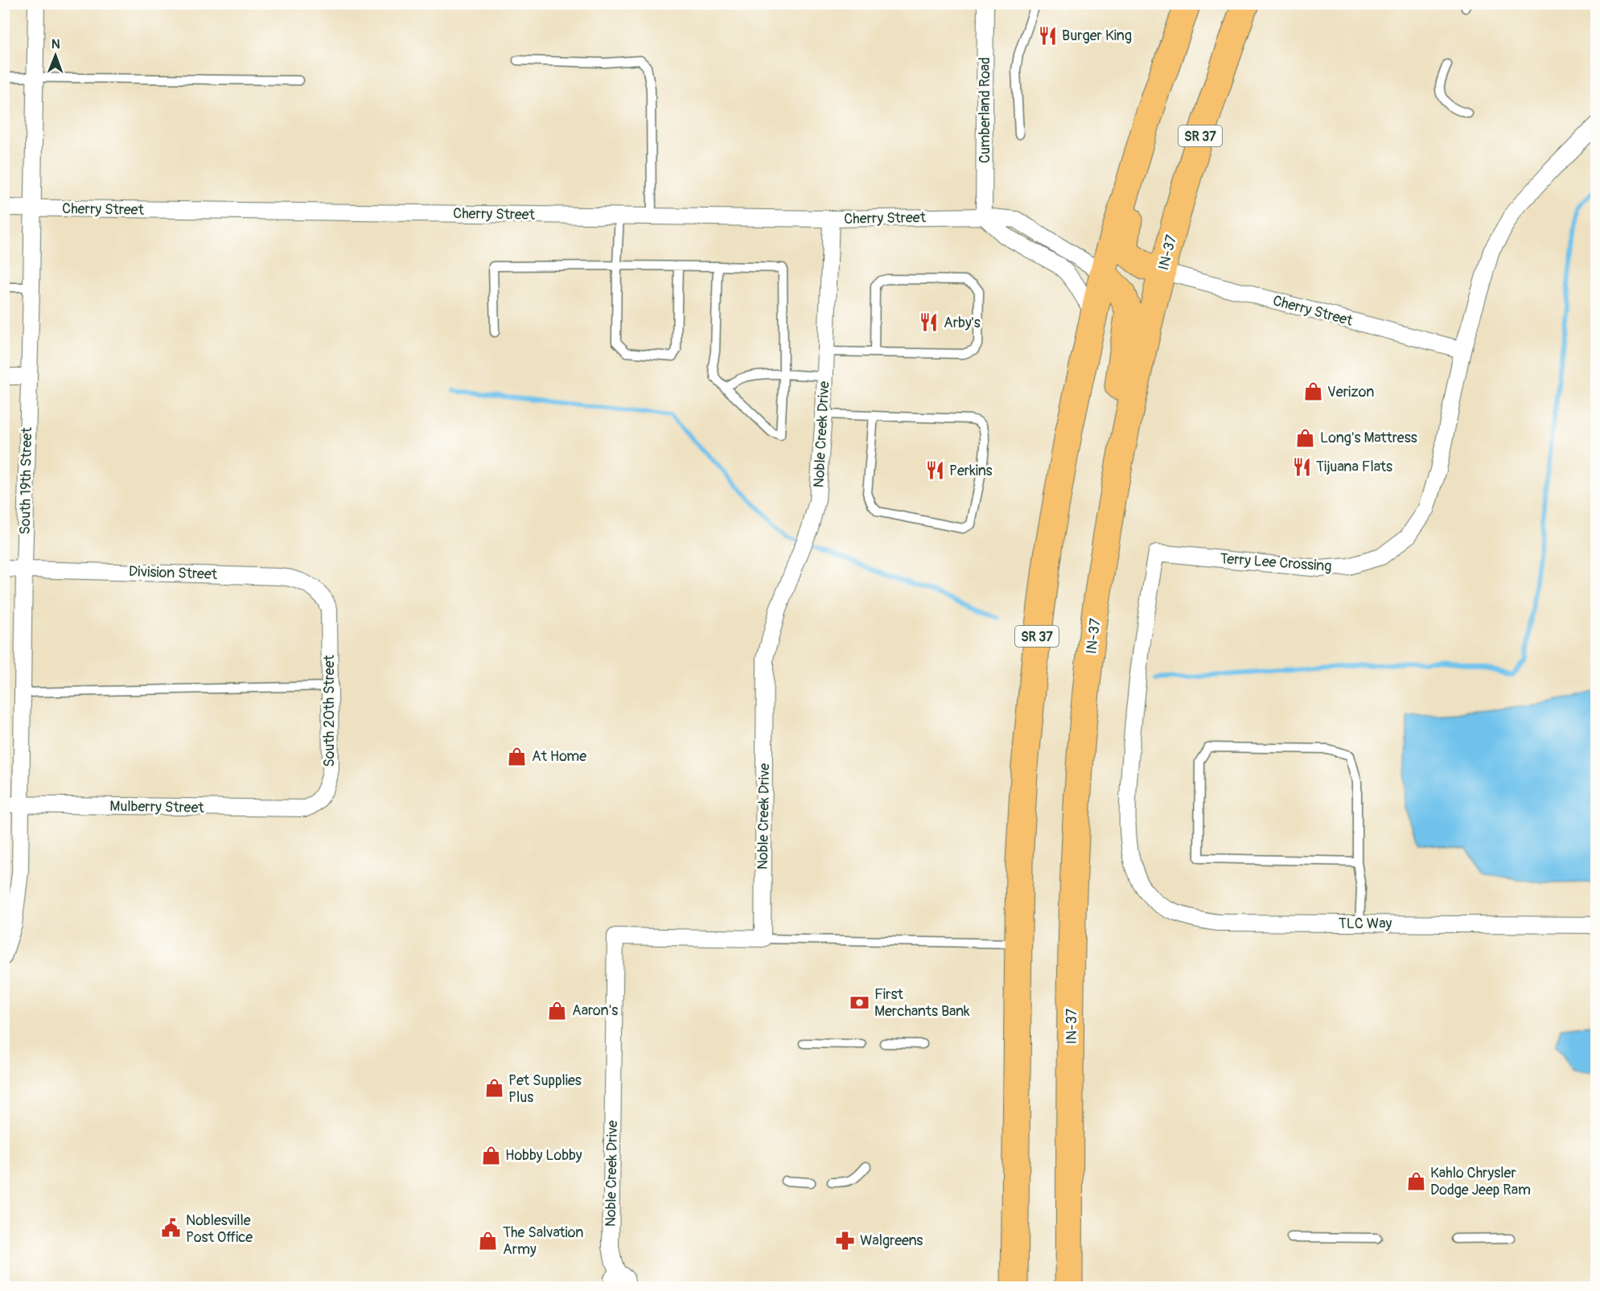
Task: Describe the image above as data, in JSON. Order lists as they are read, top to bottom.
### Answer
{
  "streets": {
    "highway": ["SR 37", "IN-37"],
    "street": [
      "Cumberland Road",
      "Cherry Street",
      "Noble Creek Drive",
      "South 19th Street",
      "Terry Lee Crossing",
      "Division Street",
      "South 20th Street",
      "Mulberry Street",
      "TLC Way"
    ]
  },
  "crossings": [
    ["Cumberland Road", "Cherry Street"],
    ["SR 37", "Cherry Street"],
    ["Cherry Street", "IN-37"],
    ["Cherry Street", "Noble Creek Drive"],
    ["Cherry Street", "South 19th Street"],
    ["Cherry Street", "Terry Lee Crossing"],
    ["South 19th Street", "Division Street"],
    ["South 19th Street", "Mulberry Street"],
    ["Terry Lee Crossing", "TLC Way"],
    ["Division Street", "South 20th Street"],
    ["South 20th Street", "Mulberry Street"]
  ],
  "places": {
    "restaurant": [
      "Burger King",
      "Arby's",
      "Tijuana Flats",
      "Perkins"
    ],
    "shop": [
      "Verizon",
      "Long's Mattress",
      "At Home",
      "Aaron's",
      "Pet Supplies Plus",
      "Hobby Lobby",
      "Kahlo Chrysler Dodge Jeep Ram",
      "The Salvation Army"
    ],
    "bank": ["First Merchants Bank"],
    "public building": ["Noblesville Post Office"],
    "pharmacy": ["Walgreens"]
  },
  "north": "top"
}
